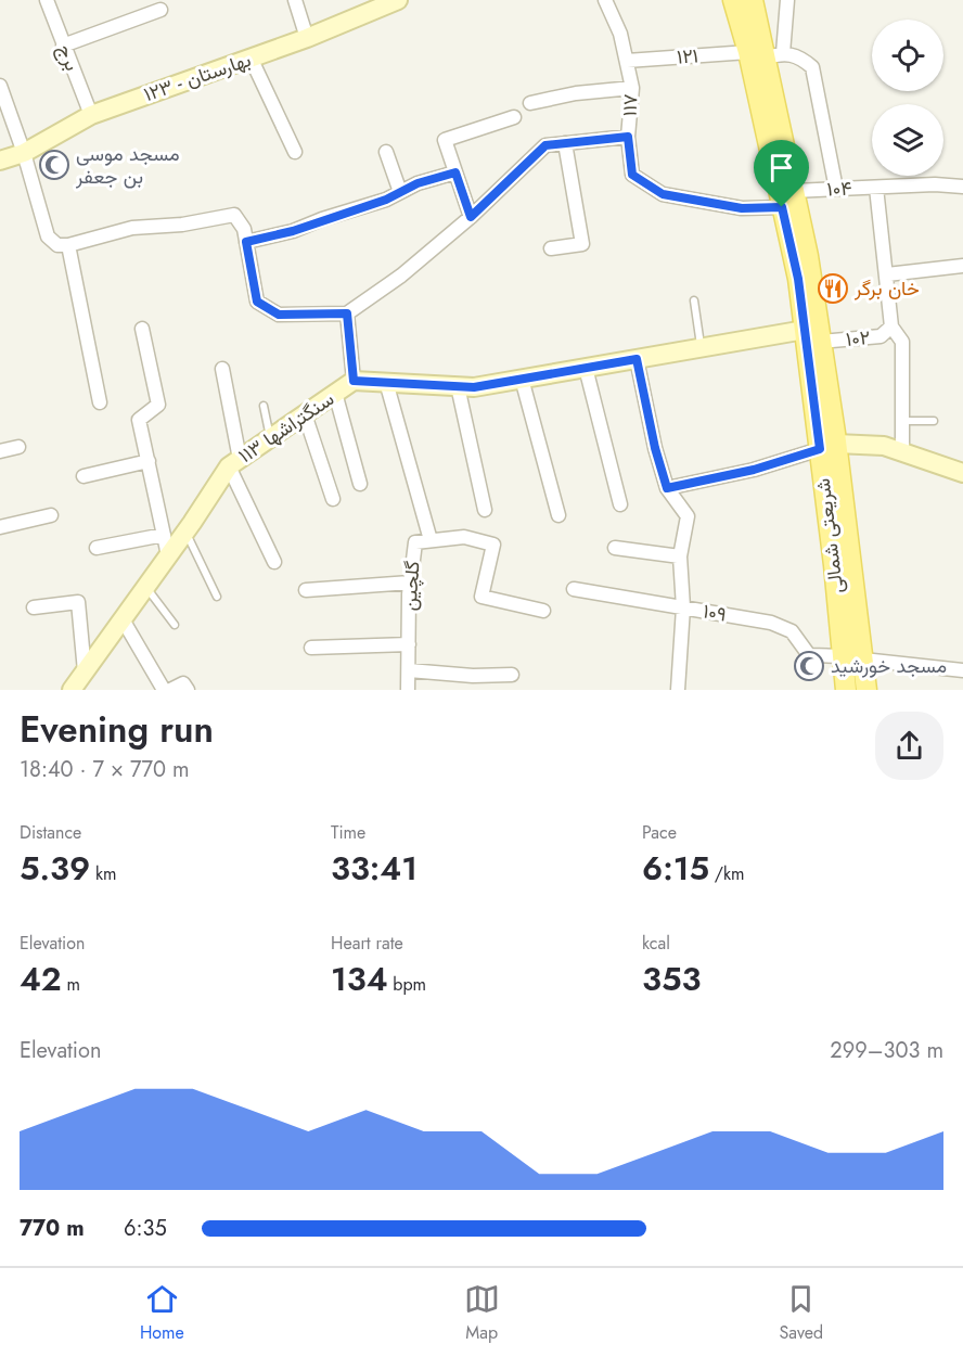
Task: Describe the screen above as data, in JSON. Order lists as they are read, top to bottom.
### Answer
{
  "streets": {
    "main road": ["شریعتی شمالی"],
    "street": [
      "۱۲۱",
      "برج",
      "بهارستان - ۱۲۳",
      "۱۱۷",
      "۱۰۴",
      "۱۰۲",
      "سنگتراشها ۱۱۳",
      "گلچین",
      "۱۰۹"
    ]
  },
  "crossings": [
    ["۱۲۱", "۱۱۷"],
    ["۱۲۱", "شریعتی شمالی"],
    ["برج", "بهارستان - ۱۲۳"],
    ["۱۱۷", "۱۰۴"],
    ["۱۱۷", "شریعتی شمالی"],
    ["۱۰۴", "شریعتی شمالی"],
    ["۱۰۲", "سنگتراشها ۱۱۳"],
    ["۱۰۲", "شریعتی شمالی"],
    ["سنگتراشها ۱۱۳", "شریعتی شمالی"],
    ["شریعتی شمالی", "۱۰۹"]
  ],
  "places": {
    "mosque": ["مسجد موسی بن جعفر", "مسجد خورشید"],
    "restaurant": ["خان برگر"]
  },
  "page": {
    "heading": ["Evening run", "18:40 · 7 × 770 m"],
    "stats": [
      ["Distance", "5.39 km"],
      ["Time", "33:41"],
      ["Pace", "6:15 /km"],
      ["Elevation", "42 m"],
      ["Heart rate", "134 bpm"],
      ["kcal", "353"]
    ],
    "chart": ["Elevation", "299–303 m"],
    "list": [
      {
        "name": "770 m",
        "note": "6:35"
      }
    ],
    "tabs": ["Home", "Map", "Saved"]
  }
}
